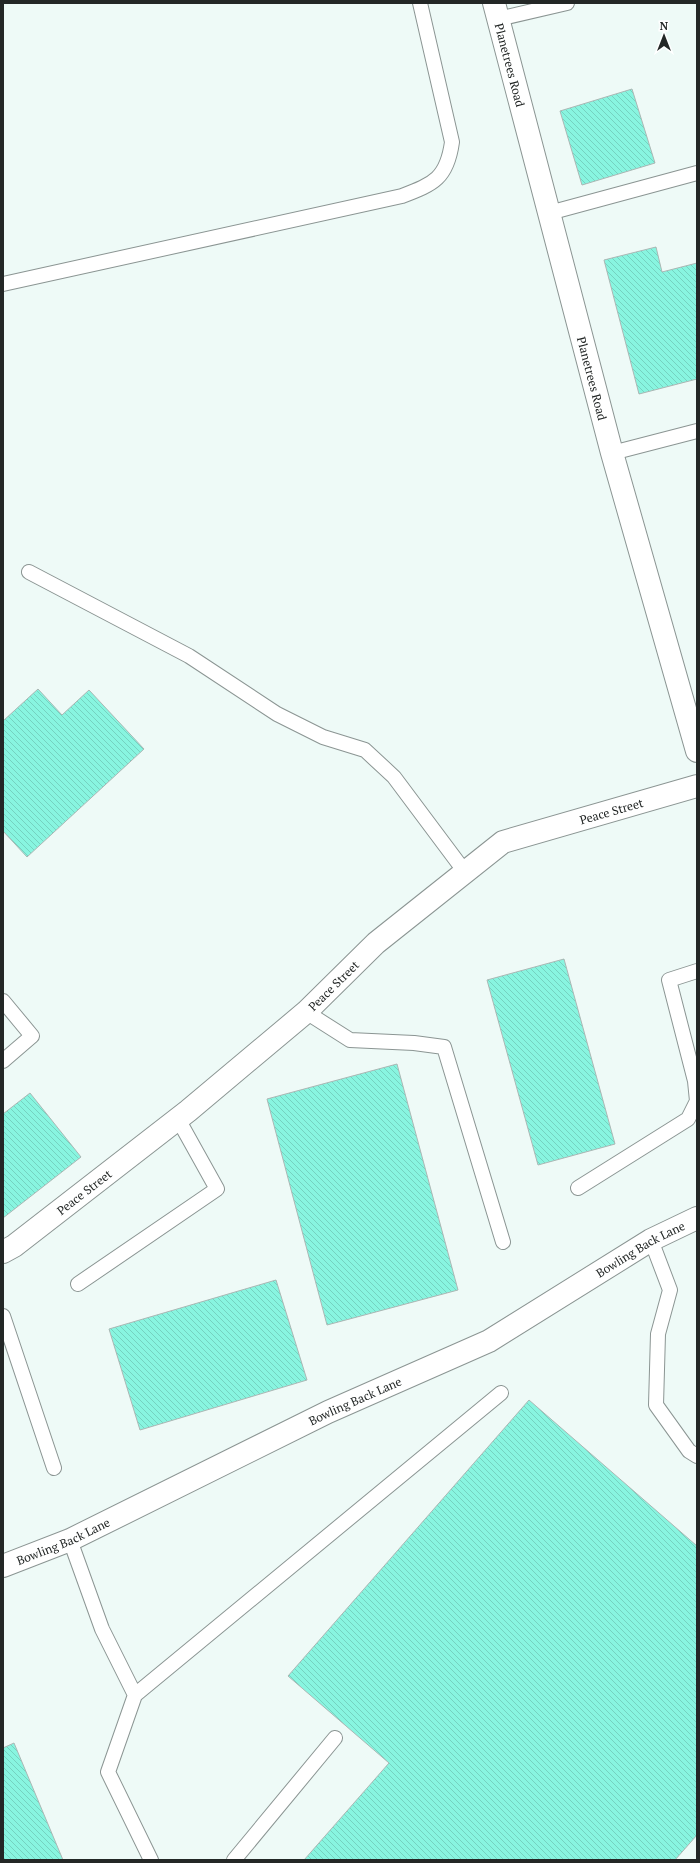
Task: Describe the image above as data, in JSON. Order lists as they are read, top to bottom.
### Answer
{
  "streets": {
    "street": ["Planetrees Road", "Peace Street", "Bowling Back Lane"]
  },
  "north": "top"
}
